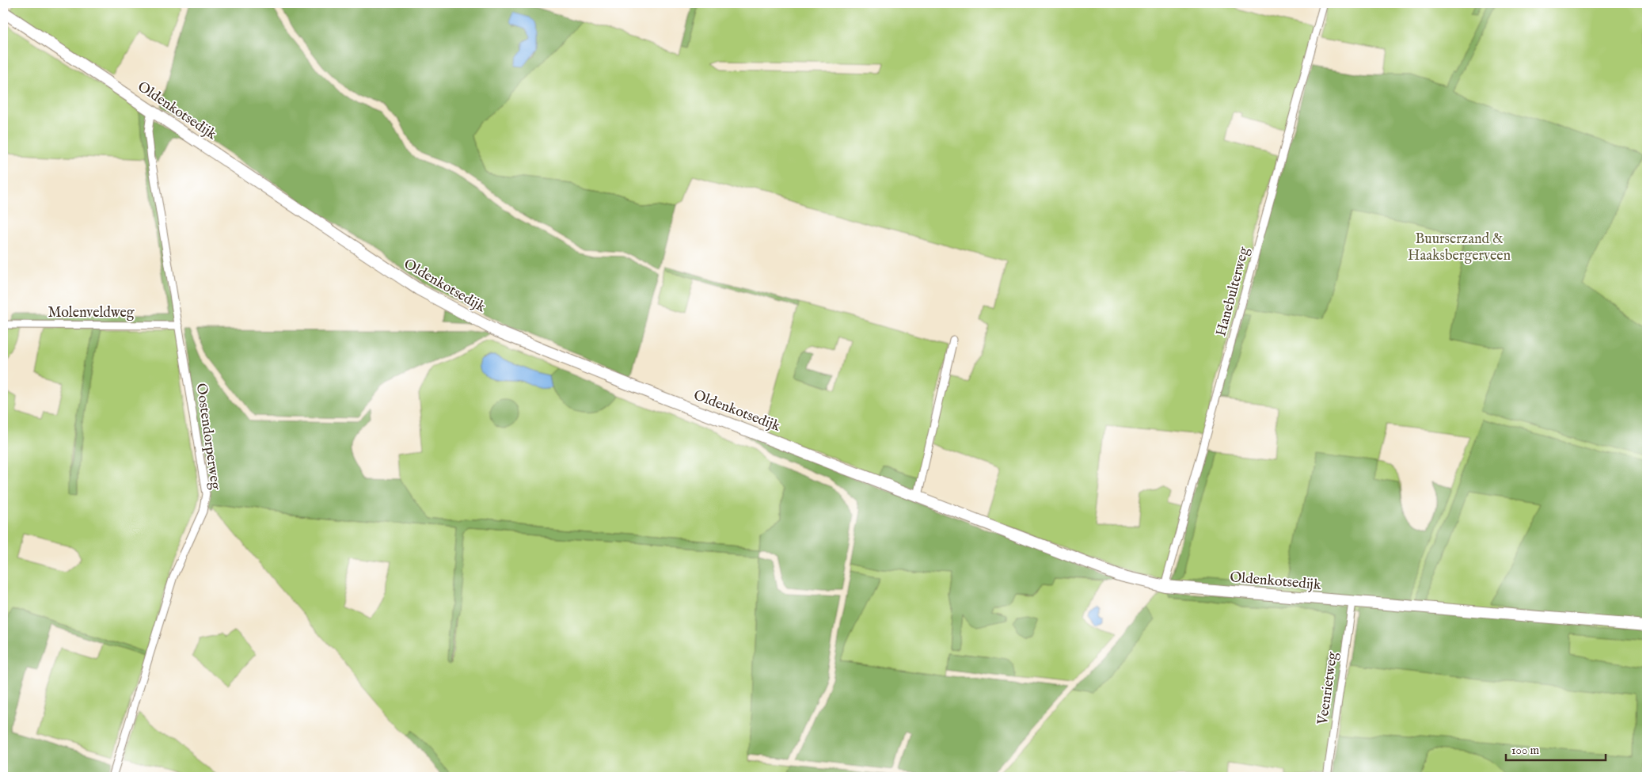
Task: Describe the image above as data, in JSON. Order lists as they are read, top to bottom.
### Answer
{
  "streets": {
    "street": [
      "Oldenkotsedijk",
      "Hanebulterweg",
      "Molenveldweg",
      "Oostendorperweg",
      "Veenrietweg"
    ]
  },
  "crossings": [
    ["Oldenkotsedijk", "Hanebulterweg"],
    ["Oldenkotsedijk", "Oostendorperweg"],
    ["Oldenkotsedijk", "Veenrietweg"],
    ["Molenveldweg", "Oostendorperweg"]
  ],
  "parks": ["Buurserzand & Haaksbergerveen"],
  "scale_bar": "100 m"
}
